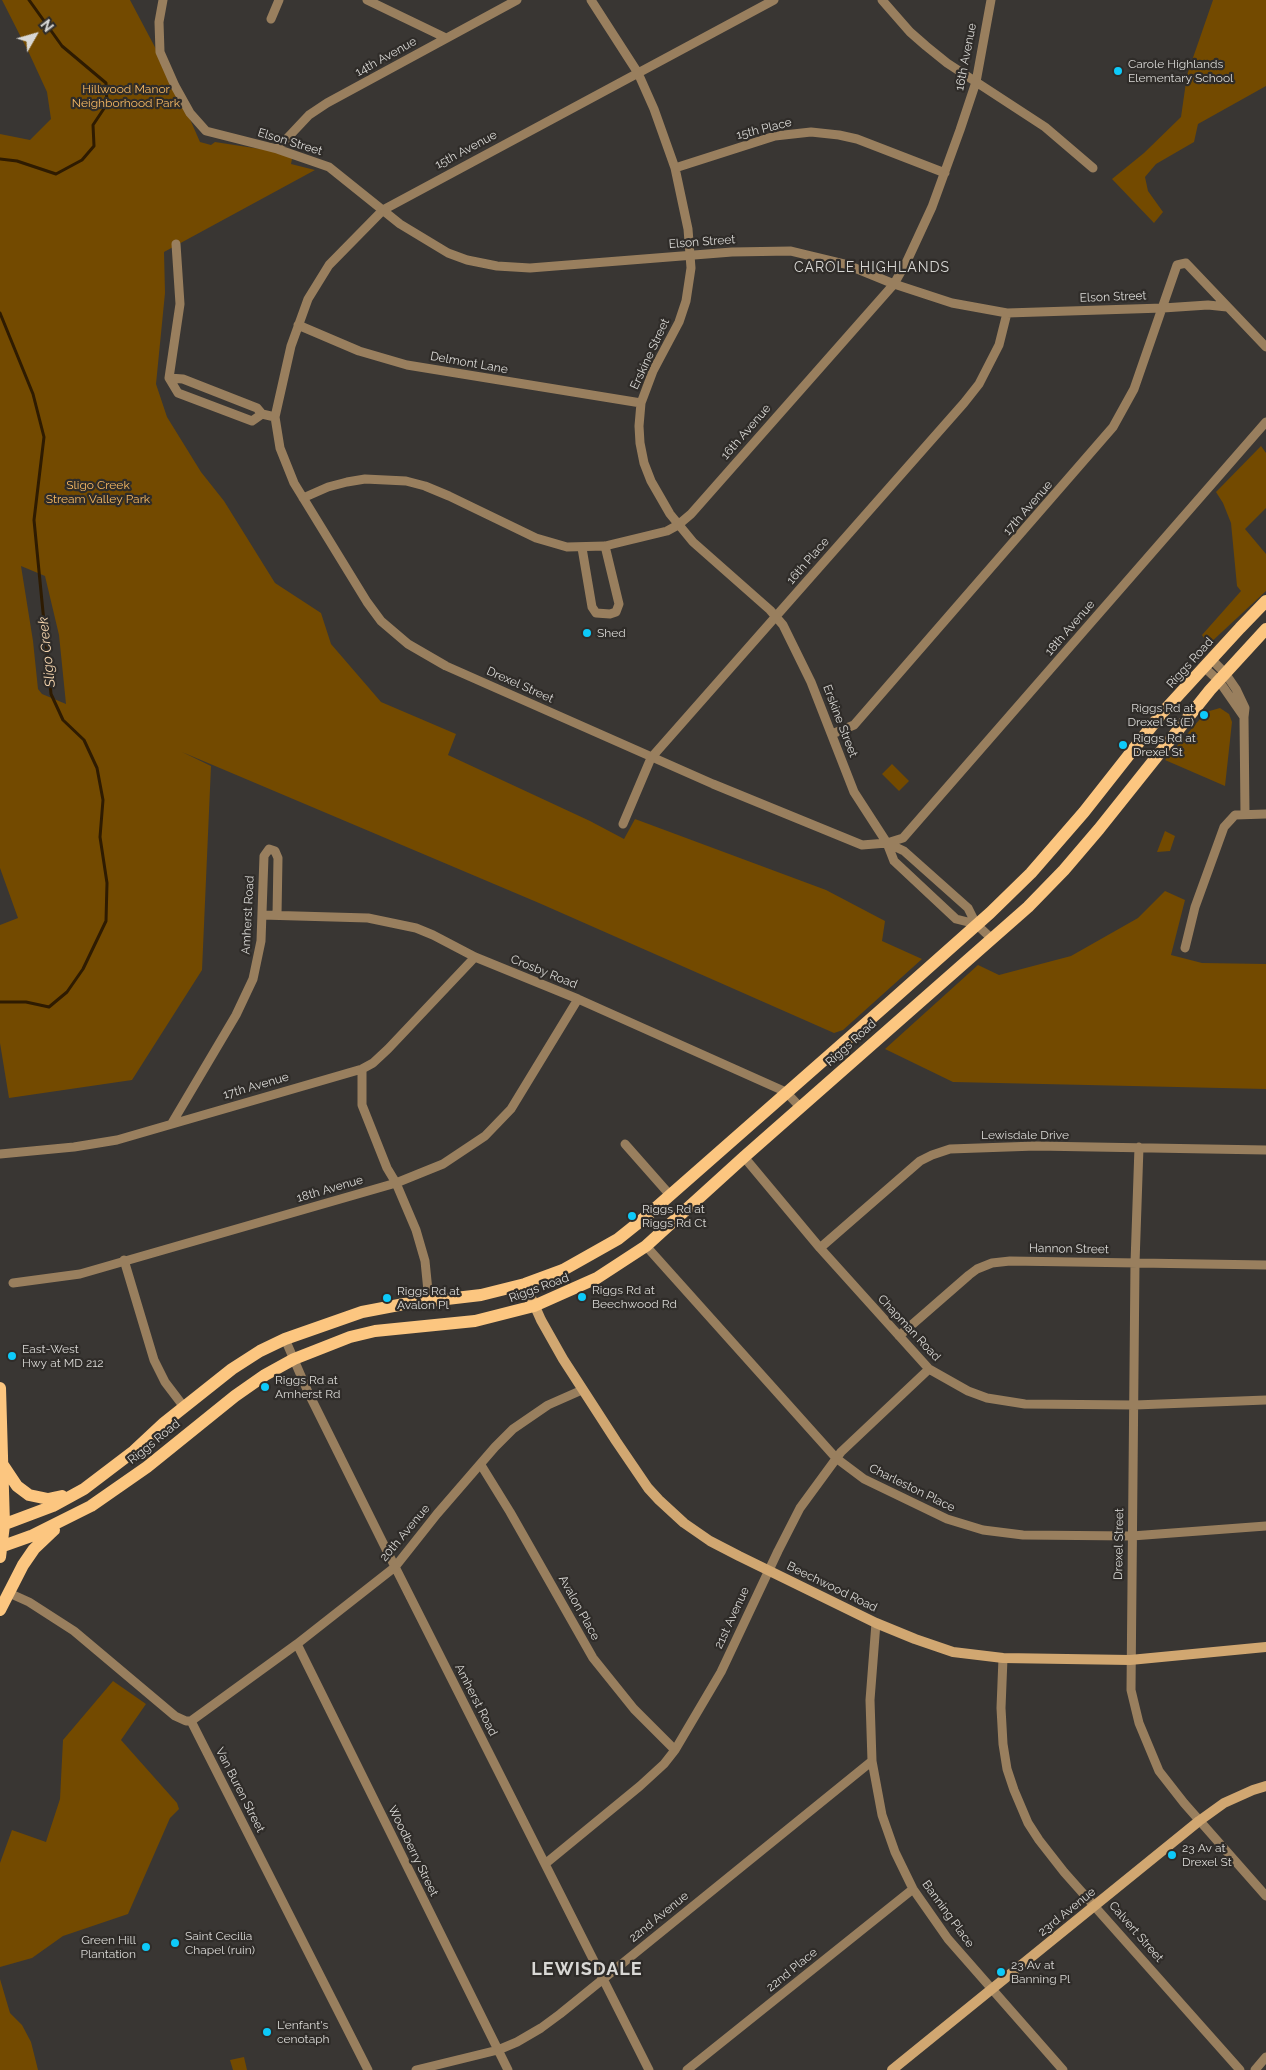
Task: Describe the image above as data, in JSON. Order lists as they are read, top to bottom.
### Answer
{
  "streets": {
    "main road": ["Riggs Road"],
    "street": [
      "14th Avenue",
      "16th Avenue",
      "15th Place",
      "Elson Street",
      "15th Avenue",
      "Erskine Street",
      "Delmont Lane",
      "17th Avenue",
      "16th Place",
      "18th Avenue",
      "Drexel Street",
      "Amherst Road",
      "Crosby Road",
      "Lewisdale Drive",
      "Hannon Street",
      "Chapman Road",
      "Charleston Place",
      "20th Avenue",
      "Beechwood Road",
      "Avalon Place",
      "21st Avenue",
      "Van Buren Street",
      "Woodberry Street",
      "23rd Avenue",
      "Banning Place",
      "22nd Avenue",
      "Calvert Street",
      "22nd Place"
    ]
  },
  "crossings": [
    ["14th Avenue", "Elson Street"],
    ["16th Avenue", "15th Place"],
    ["16th Avenue", "Elson Street"],
    ["16th Avenue", "Erskine Street"],
    ["16th Avenue", "Drexel Street"],
    ["15th Place", "Erskine Street"],
    ["Elson Street", "15th Avenue"],
    ["Elson Street", "Erskine Street"],
    ["Elson Street", "17th Avenue"],
    ["Elson Street", "16th Place"],
    ["15th Avenue", "Erskine Street"],
    ["15th Avenue", "Delmont Lane"],
    ["15th Avenue", "Drexel Street"],
    ["Erskine Street", "Delmont Lane"],
    ["Erskine Street", "17th Avenue"],
    ["Erskine Street", "16th Place"],
    ["Erskine Street", "18th Avenue"],
    ["Erskine Street", "Drexel Street"],
    ["17th Avenue", "Amherst Road"],
    ["17th Avenue", "Crosby Road"],
    ["16th Place", "Drexel Street"],
    ["18th Avenue", "Drexel Street"],
    ["18th Avenue", "Crosby Road"],
    ["Riggs Road", "Amherst Road"],
    ["Riggs Road", "Crosby Road"],
    ["Riggs Road", "Chapman Road"],
    ["Riggs Road", "Charleston Place"],
    ["Riggs Road", "Beechwood Road"],
    ["Drexel Street", "Lewisdale Drive"],
    ["Drexel Street", "Hannon Street"],
    ["Drexel Street", "Chapman Road"],
    ["Drexel Street", "Charleston Place"],
    ["Drexel Street", "Beechwood Road"],
    ["Drexel Street", "23rd Avenue"],
    ["Amherst Road", "Crosby Road"],
    ["Amherst Road", "20th Avenue"],
    ["Amherst Road", "21st Avenue"],
    ["Amherst Road", "22nd Avenue"],
    ["Lewisdale Drive", "Chapman Road"],
    ["Hannon Street", "Chapman Road"],
    ["Chapman Road", "21st Avenue"],
    ["Charleston Place", "21st Avenue"],
    ["20th Avenue", "Beechwood Road"],
    ["20th Avenue", "Avalon Place"],
    ["20th Avenue", "Van Buren Street"],
    ["20th Avenue", "Woodberry Street"],
    ["Beechwood Road", "21st Avenue"],
    ["Beechwood Road", "Banning Place"],
    ["Beechwood Road", "Calvert Street"],
    ["Avalon Place", "21st Avenue"],
    ["Woodberry Street", "22nd Avenue"],
    ["23rd Avenue", "Banning Place"],
    ["23rd Avenue", "Calvert Street"],
    ["Banning Place", "22nd Avenue"],
    ["Banning Place", "22nd Place"]
  ],
  "districts": ["CAROLE HIGHLANDS", "LEWISDALE"],
  "water": ["Sligo Creek"],
  "parks": ["Hillwood Manor Neighborhood Park", "Sligo Creek Stream Valley Park"],
  "places": [
    "Carole Highlands Elementary School",
    "Shed",
    "Riggs Rd at Drexel St (E)",
    "Riggs Rd at Drexel St",
    "Riggs Rd at Riggs Rd Ct",
    "Riggs Rd at Beechwood Rd",
    "Riggs Rd at Avalon Pl",
    "East-West Hwy at MD 212",
    "Riggs Rd at Amherst Rd",
    "23 Av at Drexel St",
    "Saint Cecilia Chapel (ruin)",
    "Green Hill Plantation",
    "23 Av at Banning Pl",
    "L'enfant's cenotaph"
  ],
  "north": "top right"
}
